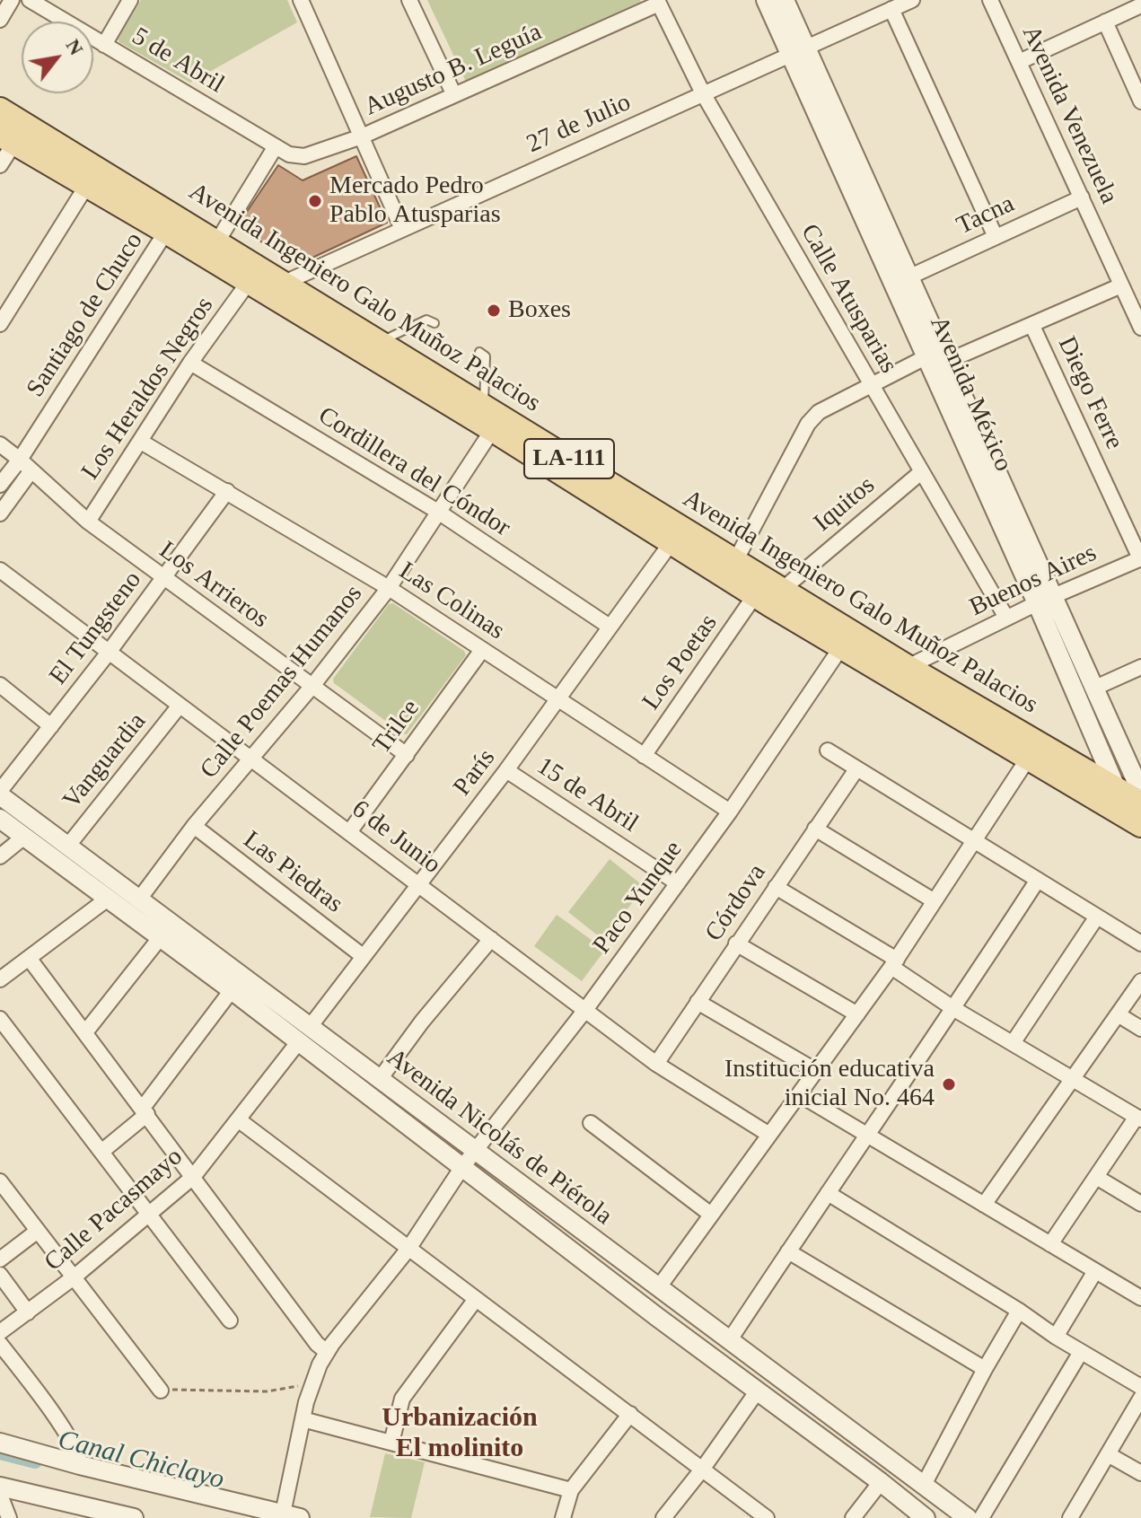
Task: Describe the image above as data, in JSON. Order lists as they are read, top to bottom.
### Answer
{
  "streets": {
    "main road": ["Avenida Ingeniero Galo Muñoz Palacios", "LA-111"],
    "street": [
      "5 de Abril",
      "Augusto B. Leguía",
      "Avenida Venezuela",
      "27 de Julio",
      "Tacna",
      "Calle Atusparias",
      "Santiago de Chuco",
      "Los Heraldos Negros",
      "Diego Ferre",
      "Avenida México",
      "Cordillera del Cóndor",
      "Iquitos",
      "Buenos Aires",
      "Los Arrieros",
      "Las Colinas",
      "El Tungsteno",
      "Los Poetas",
      "Calle Poemas Humanos",
      "Trilce",
      "Vanguardia",
      "París",
      "15 de Abril",
      "6 de Junio",
      "Las Piedras",
      "Paco Yunque",
      "Córdova",
      "Avenida Nicolás de Piérola",
      "Calle Pacasmayo"
    ]
  },
  "crossings": [
    ["5 de Abril", "Augusto B. Leguía"],
    ["Augusto B. Leguía", "Calle Atusparias"],
    ["Avenida Venezuela", "Tacna"],
    ["27 de Julio", "Avenida Ingeniero Galo Muñoz Palacios"],
    ["27 de Julio", "Calle Atusparias"],
    ["27 de Julio", "Los Heraldos Negros"],
    ["27 de Julio", "Avenida México"],
    ["Tacna", "Avenida México"],
    ["Avenida Ingeniero Galo Muñoz Palacios", "Santiago de Chuco"],
    ["Avenida Ingeniero Galo Muñoz Palacios", "Los Heraldos Negros"],
    ["Avenida Ingeniero Galo Muñoz Palacios", "Avenida México"],
    ["Avenida Ingeniero Galo Muñoz Palacios", "Iquitos"],
    ["Avenida Ingeniero Galo Muñoz Palacios", "Buenos Aires"],
    ["Avenida Ingeniero Galo Muñoz Palacios", "Los Poetas"],
    ["Avenida Ingeniero Galo Muñoz Palacios", "Calle Poemas Humanos"],
    ["Avenida Ingeniero Galo Muñoz Palacios", "París"],
    ["Avenida Ingeniero Galo Muñoz Palacios", "Paco Yunque"],
    ["Calle Atusparias", "Iquitos"],
    ["Calle Atusparias", "Buenos Aires"],
    ["Santiago de Chuco", "Los Arrieros"],
    ["Los Heraldos Negros", "Cordillera del Cóndor"],
    ["Los Heraldos Negros", "Los Arrieros"],
    ["Los Heraldos Negros", "Las Colinas"],
    ["Diego Ferre", "Buenos Aires"],
    ["Avenida México", "Buenos Aires"],
    ["Cordillera del Cóndor", "Calle Poemas Humanos"],
    ["Cordillera del Cóndor", "París"],
    ["Iquitos", "Los Poetas"],
    ["Los Arrieros", "El Tungsteno"],
    ["Los Arrieros", "Calle Poemas Humanos"],
    ["Los Arrieros", "Trilce"],
    ["Las Colinas", "El Tungsteno"],
    ["Las Colinas", "Los Poetas"],
    ["Las Colinas", "Calle Poemas Humanos"],
    ["Las Colinas", "Trilce"],
    ["Las Colinas", "París"],
    ["Las Colinas", "Paco Yunque"],
    ["El Tungsteno", "6 de Junio"],
    ["El Tungsteno", "Avenida Nicolás de Piérola"],
    ["Calle Poemas Humanos", "6 de Junio"],
    ["Calle Poemas Humanos", "Las Piedras"],
    ["Calle Poemas Humanos", "Avenida Nicolás de Piérola"],
    ["Trilce", "6 de Junio"],
    ["Vanguardia", "6 de Junio"],
    ["Vanguardia", "Avenida Nicolás de Piérola"],
    ["París", "15 de Abril"],
    ["París", "6 de Junio"],
    ["París", "Las Piedras"],
    ["París", "Avenida Nicolás de Piérola"],
    ["París", "Calle Pacasmayo"],
    ["15 de Abril", "Paco Yunque"],
    ["6 de Junio", "Paco Yunque"],
    ["6 de Junio", "Córdova"],
    ["Paco Yunque", "Avenida Nicolás de Piérola"],
    ["Avenida Nicolás de Piérola", "Calle Pacasmayo"]
  ],
  "districts": ["Urbanización El molinito"],
  "water": ["Canal Chiclayo"],
  "places": ["Mercado Pedro Pablo Atusparias", "Boxes", "Institución educativa inicial No. 464"],
  "north": "top right"
}
